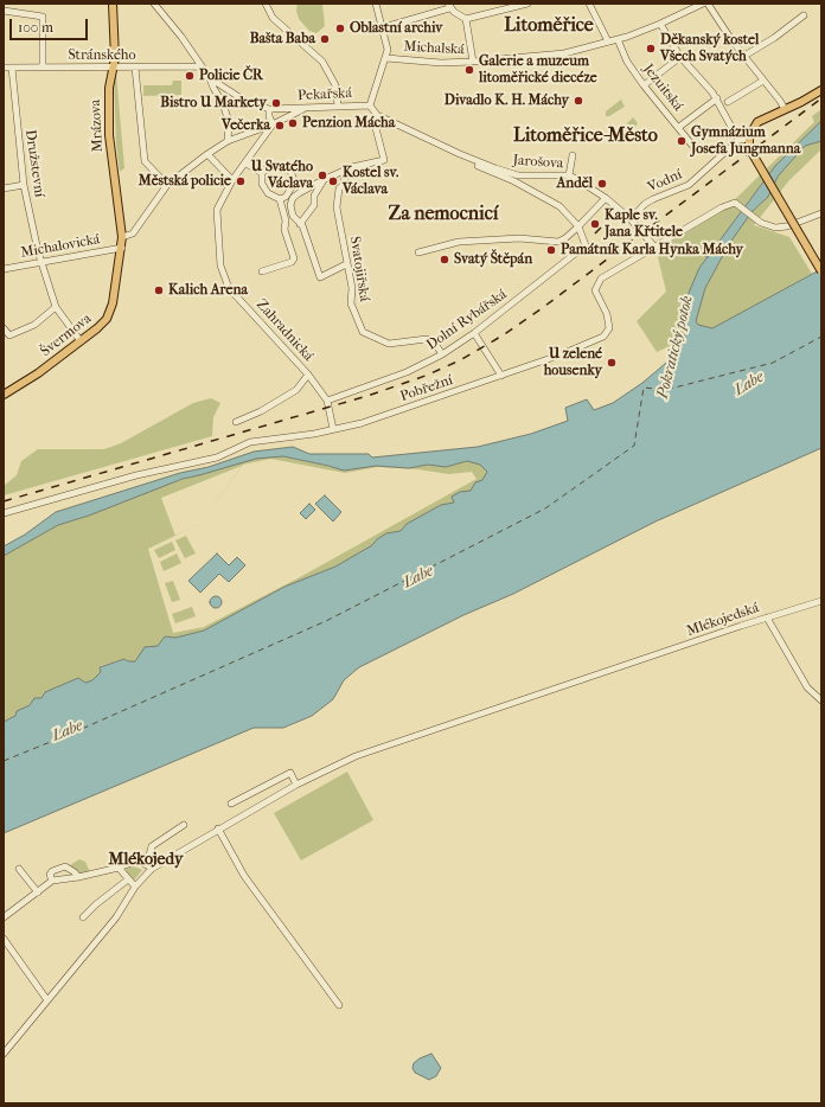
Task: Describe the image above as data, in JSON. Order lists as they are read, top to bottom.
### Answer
{
  "streets": {
    "main road": ["Mrázova", "Švermova"],
    "street": [
      "Michalská",
      "Stránského",
      "Jezuitská",
      "Pekařská",
      "Jarošova",
      "Družstevní",
      "Vodní",
      "Michalovická",
      "Svatojiřská",
      "Dolní Rybářská",
      "Zahradnická",
      "Pobřežní",
      "Mlékojedská"
    ]
  },
  "crossings": [
    ["Michalská", "Jezuitská"],
    ["Michalská", "Pekařská"],
    ["Stránského", "Mrázova"],
    ["Stránského", "Družstevní"],
    ["Pekařská", "Jarošova"],
    ["Mrázova", "Michalovická"],
    ["Mrázova", "Švermova"],
    ["Jarošova", "Vodní"],
    ["Jarošova", "Pobřežní"],
    ["Družstevní", "Michalovická"],
    ["Družstevní", "Švermova"],
    ["Michalovická", "Švermova"],
    ["Svatojiřská", "Dolní Rybářská"],
    ["Dolní Rybářská", "Zahradnická"],
    ["Zahradnická", "Pobřežní"]
  ],
  "districts": [
    "Litoměřice",
    "Litoměřice-Město",
    "Za nemocnicí",
    "Mlékojedy"
  ],
  "water": ["Pokratický potok", "Labe"],
  "places": [
    "Oblastní archiv",
    "Bašta Baba",
    "Děkanský kostel Všech Svatých",
    "Galerie a muzeum litoměřické diecéze",
    "Policie ČR",
    "Divadlo K. H. Máchy",
    "Bistro U Markety",
    "Penzion Mácha",
    "Večerka",
    "Gymnázium Josefa Jungmanna",
    "U Svatého Václava",
    "Městská policie",
    "Kostel sv. Václava",
    "Anděl",
    "Kaple sv. Jana Křtitele",
    "Památník Karla Hynka Máchy",
    "Svatý Štěpán",
    "Kalich Arena",
    "U zelené housenky"
  ],
  "scale_bar": "100 m"
}
